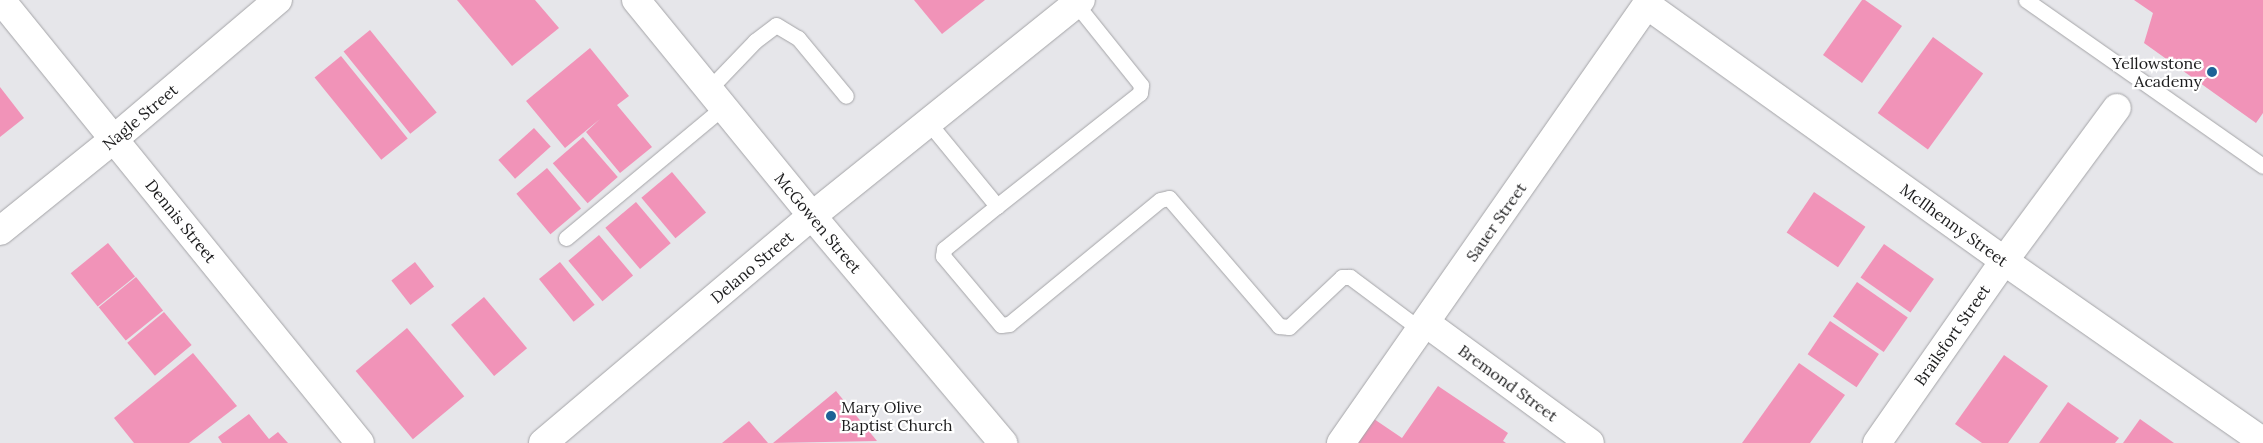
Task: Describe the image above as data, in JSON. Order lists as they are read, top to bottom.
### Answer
{
  "streets": {
    "street": [
      "Nagle Street",
      "Dennis Street",
      "Sauer Street",
      "McGowen Street",
      "McIlhenny Street",
      "Delano Street",
      "Brailsfort Street",
      "Bremond Street"
    ]
  },
  "crossings": [
    ["Nagle Street", "Dennis Street"],
    ["Sauer Street", "McIlhenny Street"],
    ["Sauer Street", "Bremond Street"],
    ["McGowen Street", "Delano Street"],
    ["McIlhenny Street", "Brailsfort Street"]
  ],
  "places": ["Yellowstone Academy", "Mary Olive Baptist Church"]
}
